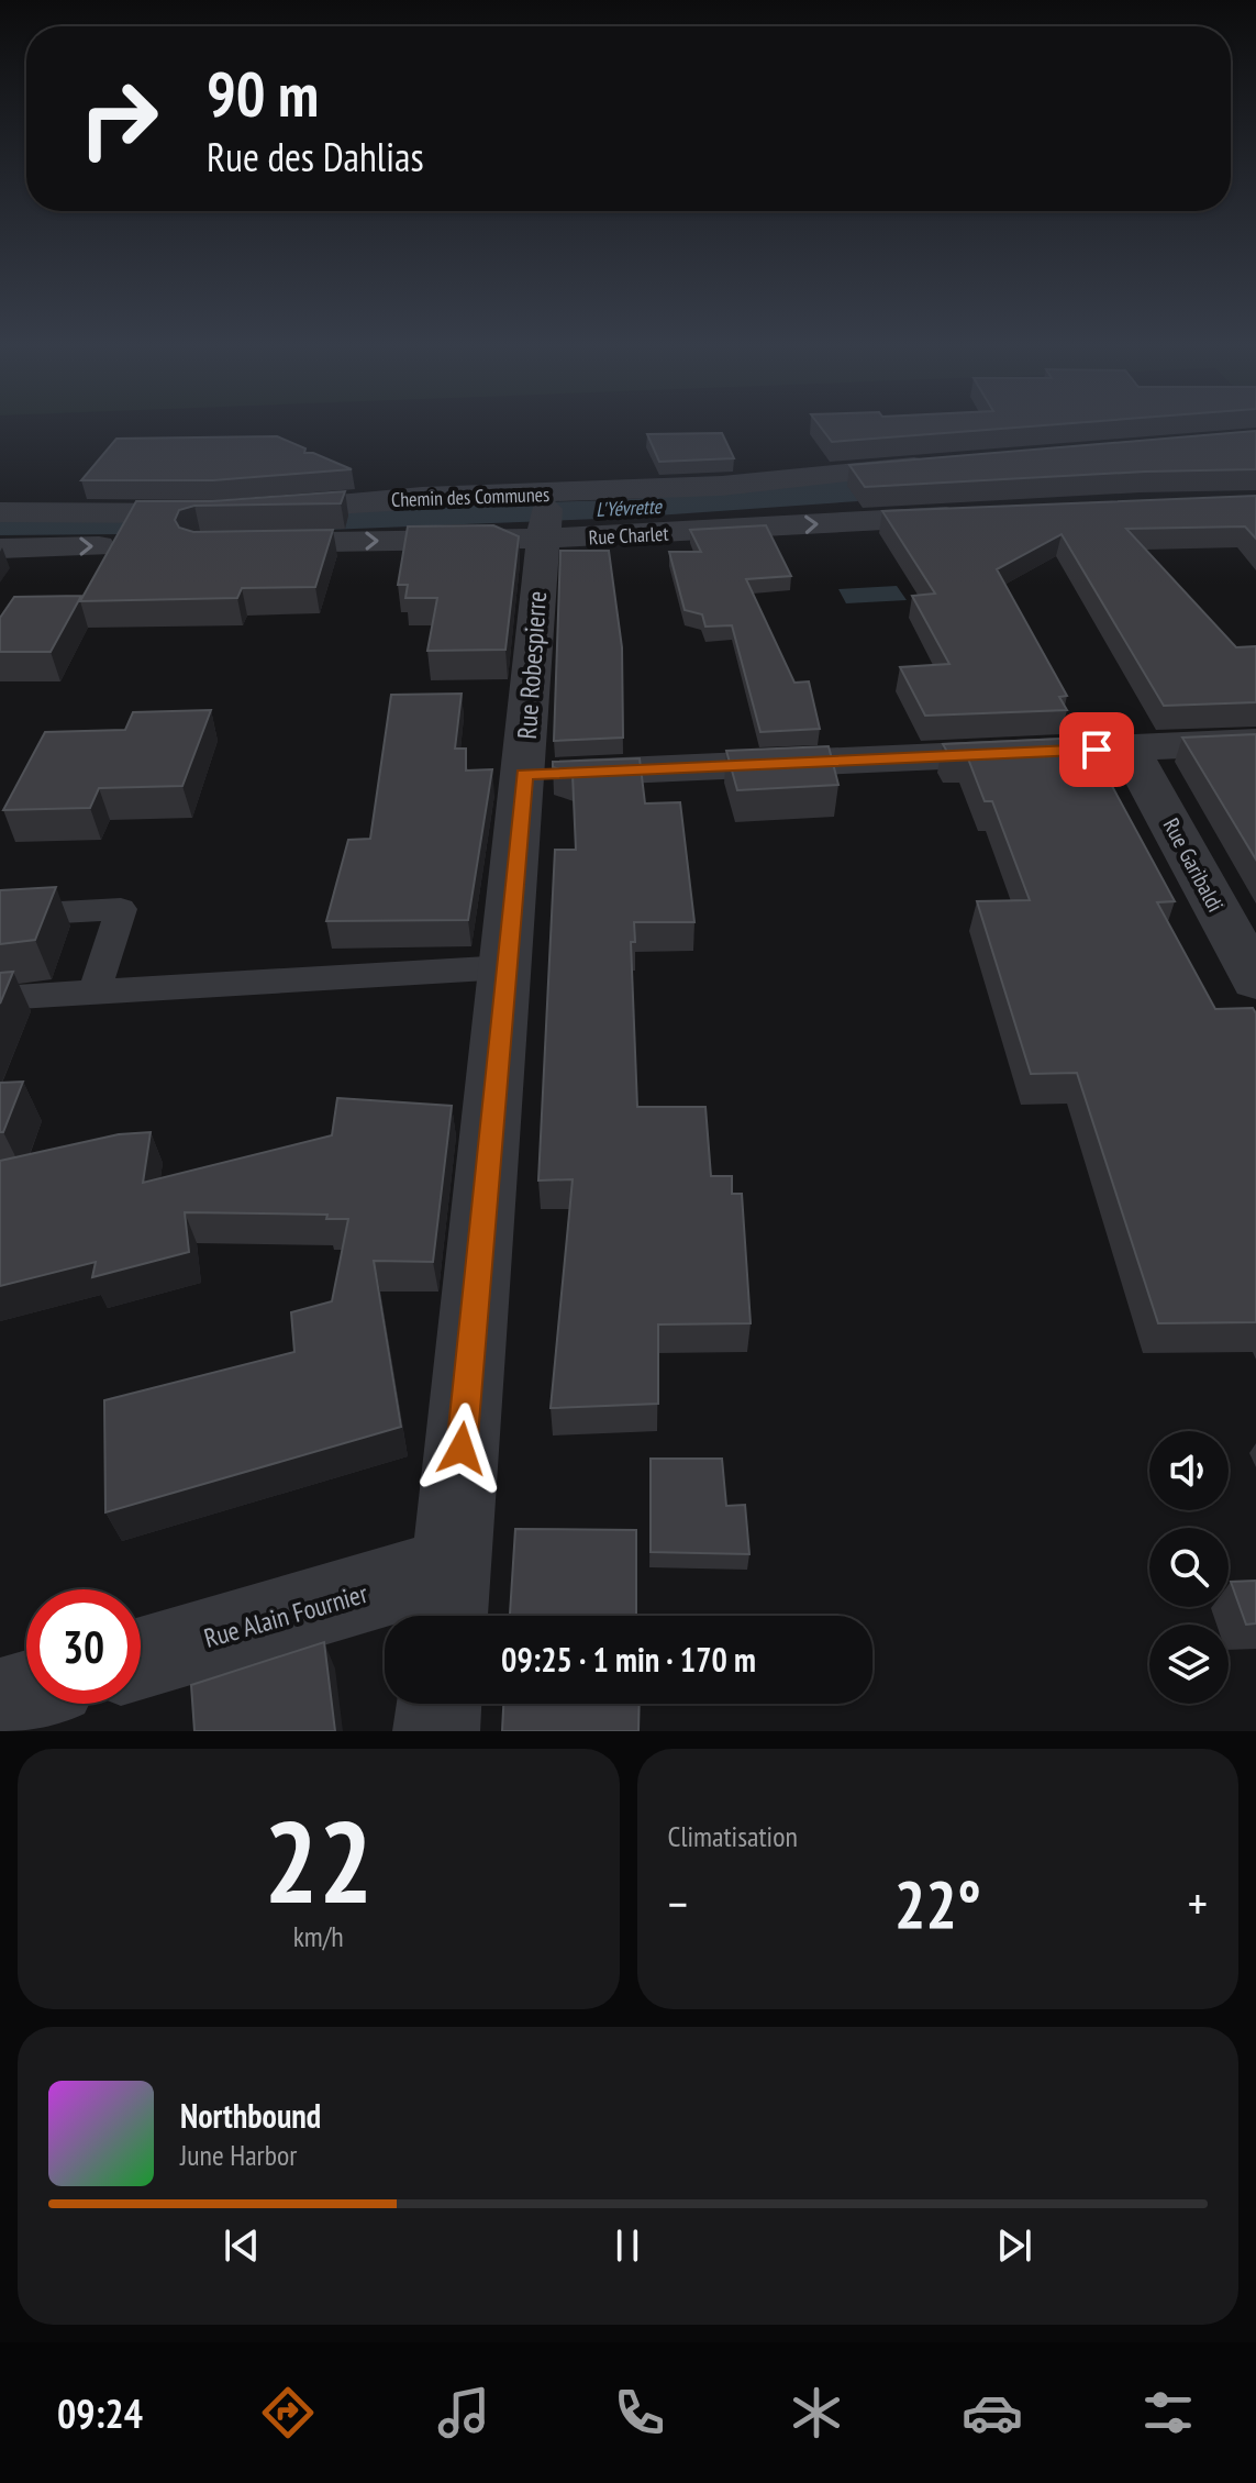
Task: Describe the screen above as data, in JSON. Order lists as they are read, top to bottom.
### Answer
{
  "streets": {
    "street": [
      "Chemin des Communes",
      "Rue Charlet",
      "Rue Robespierre",
      "Rue Garibaldi",
      "Rue Alain Fournier"
    ]
  },
  "crossings": [
    ["Chemin des Communes", "Rue Charlet"],
    ["Chemin des Communes", "Rue Robespierre"],
    ["Rue Charlet", "Rue Robespierre"],
    ["Rue Robespierre", "Rue Alain Fournier"]
  ],
  "water": ["L'Yévrette"],
  "page": {
    "turn": ["90 m", "Rue des Dahlias"],
    "limit": "30",
    "trip": "09:25 · 1 min · 170 m",
    "tile": [
      ["22", "km/h"],
      "Climatisation"
    ],
    "heat": ["−", "22°", "+"],
    "song": ["Northbound", "June Harbor"],
    "tabs": "09:24"
  }
}
